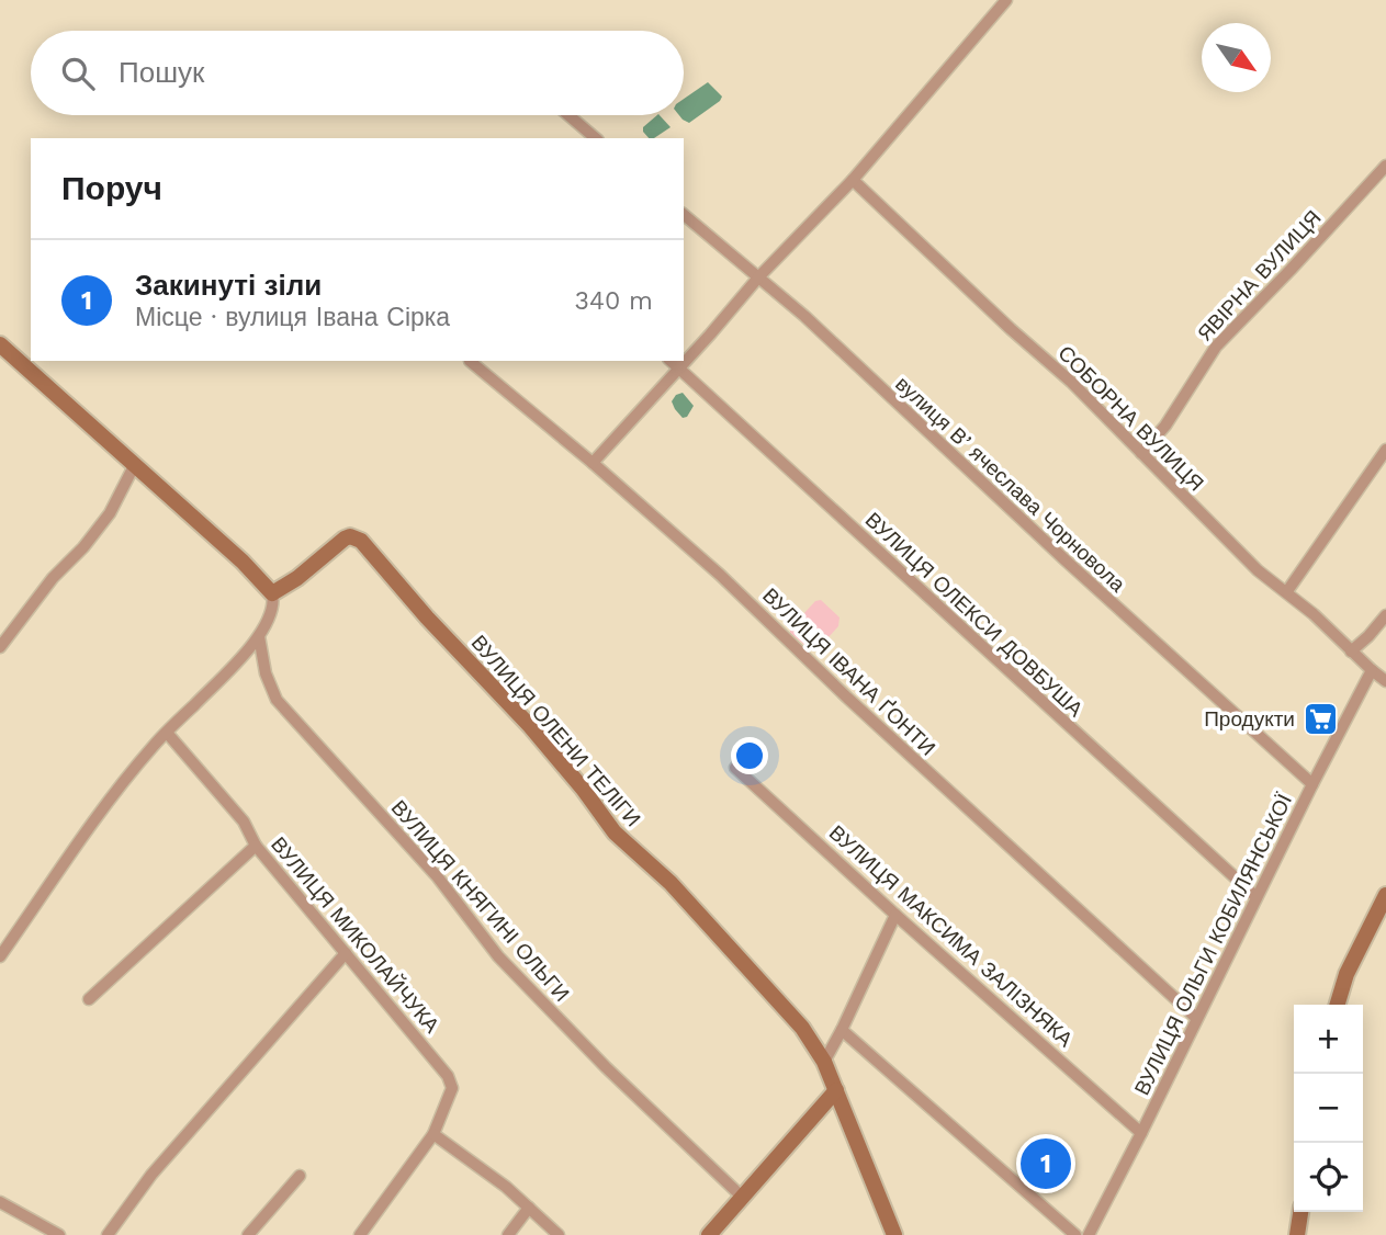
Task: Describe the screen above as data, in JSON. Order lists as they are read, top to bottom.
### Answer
{
  "streets": {
    "street": [
      "ЯВІРНА ВУЛИЦЯ",
      "СОБОРНА ВУЛИЦЯ",
      "вулиця Вʼячеслава Чорновола",
      "ВУЛИЦЯ ОЛЕКСИ ДОВБУША",
      "ВУЛИЦЯ ІВАНА ҐОНТИ",
      "ВУЛИЦЯ ОЛЕНИ ТЕЛІГИ",
      "ВУЛИЦЯ КНЯГИНІ ОЛЬГИ",
      "ВУЛИЦЯ МИКОЛАЙЧУКА",
      "ВУЛИЦЯ МАКСИМА ЗАЛІЗНЯКА",
      "ВУЛИЦЯ ОЛЬГИ КОБИЛЯНСЬКОЇ"
    ]
  },
  "crossings": [
    ["ЯВІРНА ВУЛИЦЯ", "СОБОРНА ВУЛИЦЯ"],
    ["СОБОРНА ВУЛИЦЯ", "ВУЛИЦЯ ОЛЬГИ КОБИЛЯНСЬКОЇ"],
    ["вулиця Вʼячеслава Чорновола", "ВУЛИЦЯ ОЛЬГИ КОБИЛЯНСЬКОЇ"],
    ["ВУЛИЦЯ ОЛЕКСИ ДОВБУША", "ВУЛИЦЯ ОЛЬГИ КОБИЛЯНСЬКОЇ"],
    ["ВУЛИЦЯ ІВАНА ҐОНТИ", "ВУЛИЦЯ ОЛЬГИ КОБИЛЯНСЬКОЇ"],
    ["ВУЛИЦЯ МАКСИМА ЗАЛІЗНЯКА", "ВУЛИЦЯ ОЛЬГИ КОБИЛЯНСЬКОЇ"]
  ],
  "places": {
    "supermarket": ["Продукти"]
  },
  "north": "bottom right",
  "page": {
    "search": "Пошук",
    "heading": "Поруч",
    "list": [
      {
        "mark": "1",
        "name": "Закинуті зіли",
        "note": "Місце · вулиця Івана Сірка",
        "value": "340 m"
      }
    ],
    "map_buttons": ["+", "−"],
    "pins": "1"
  }
}
